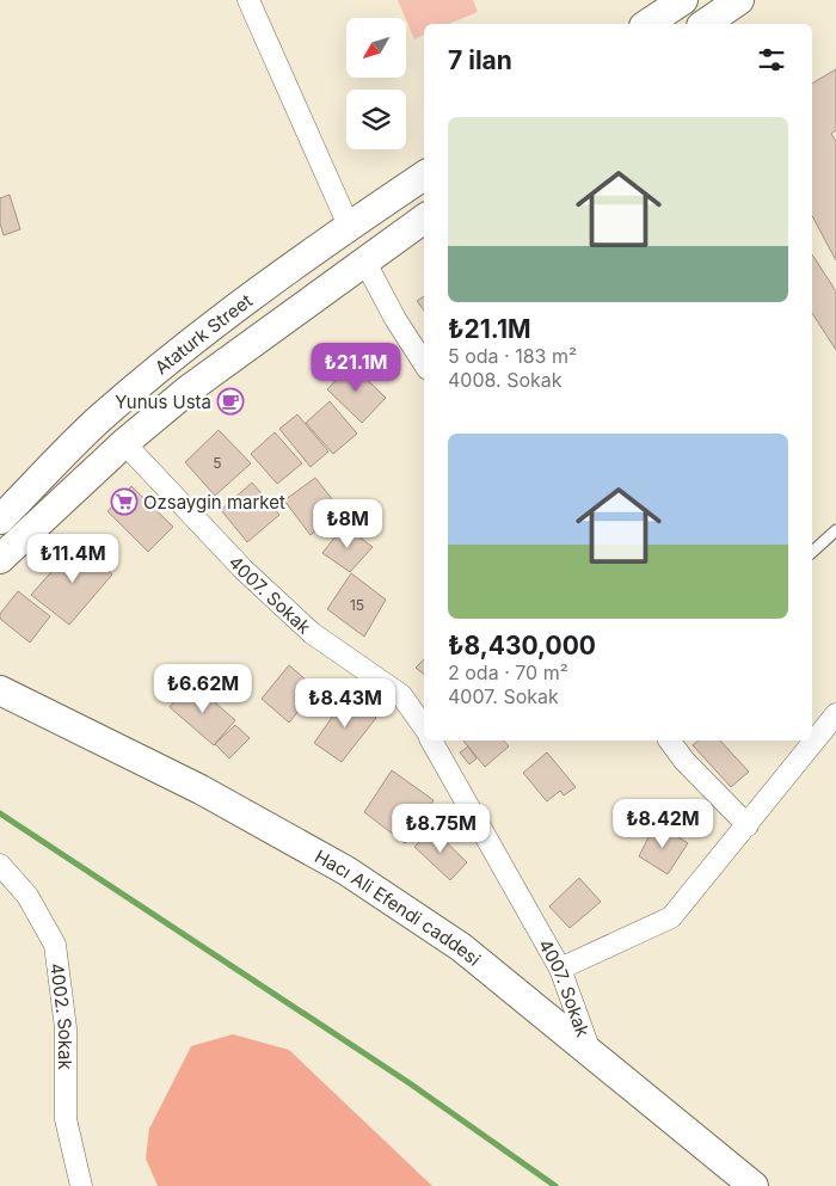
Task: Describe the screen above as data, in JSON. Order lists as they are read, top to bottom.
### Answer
{
  "streets": {
    "street": [
      "Ataturk Street",
      "4007. Sokak",
      "Hacı Ali Efendi caddesi",
      "4002. Sokak"
    ]
  },
  "crossings": [
    ["Ataturk Street", "4007. Sokak"],
    ["4007. Sokak", "Hacı Ali Efendi caddesi"]
  ],
  "places": {
    "cafe": ["Yunus Usta"],
    "supermarket": ["Ozsaygin market"]
  },
  "house_numbers": ["5", "15"],
  "north": "bottom left",
  "page": {
    "heading": "7 ilan",
    "list": [
      {
        "name": "₺21.1M",
        "note": "5 oda · 183 m² · 4008. Sokak"
      },
      {
        "name": "₺8,430,000",
        "note": "2 oda · 70 m² · 4007. Sokak"
      }
    ],
    "price": [
      "₺21.1M",
      "₺8M",
      "₺11.4M",
      "₺6.62M",
      "₺8.43M",
      "₺8.42M",
      "₺8.75M"
    ]
  }
}
